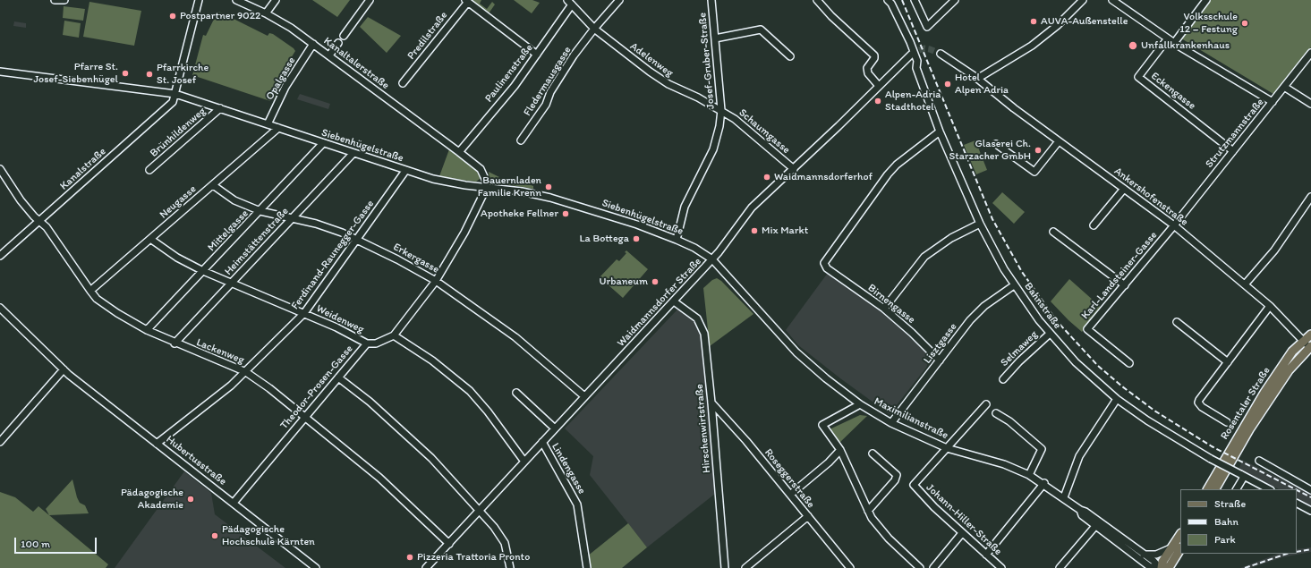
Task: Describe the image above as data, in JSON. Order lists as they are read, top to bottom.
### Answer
{
  "streets": {
    "main road": ["Rosentaler Straße"],
    "street": [
      "Predilstraße",
      "Adelenweg",
      "Josef-Gruber-Straße",
      "Kanaltalerstraße",
      "Paulinenstraße",
      "Opalgasse",
      "Fledermausgasse",
      "Eckengasse",
      "Schaumgasse",
      "Brünhildenweg",
      "Strutzmannstraße",
      "Siebenhügelstraße",
      "Kanalstraße",
      "Ankershofenstraße",
      "Neugasse",
      "Mittelgasse",
      "Heimstättenstraße",
      "Ferdinand-Raunegger-Gasse",
      "Erkergasse",
      "Karl-Landsteiner-Gasse",
      "Waidmannsdorfer Straße",
      "Birnengasse",
      "Bahnstraße",
      "Weidenweg",
      "Lisztgasse",
      "Selmaweg",
      "Lackenweg",
      "Theodor-Prosen-Gasse",
      "Maximilianstraße",
      "Hirschenwirtstraße",
      "Hubertusstraße",
      "Lindengasse",
      "Roseggerstraße",
      "Johann-Hiller-Straße"
    ]
  },
  "crossings": [
    ["Adelenweg", "Josef-Gruber-Straße"],
    ["Adelenweg", "Paulinenstraße"],
    ["Adelenweg", "Fledermausgasse"],
    ["Adelenweg", "Schaumgasse"],
    ["Josef-Gruber-Straße", "Schaumgasse"],
    ["Josef-Gruber-Straße", "Siebenhügelstraße"],
    ["Kanaltalerstraße", "Paulinenstraße"],
    ["Kanaltalerstraße", "Opalgasse"],
    ["Kanaltalerstraße", "Siebenhügelstraße"],
    ["Opalgasse", "Siebenhügelstraße"],
    ["Eckengasse", "Strutzmannstraße"],
    ["Schaumgasse", "Waidmannsdorfer Straße"],
    ["Brünhildenweg", "Siebenhügelstraße"],
    ["Strutzmannstraße", "Ankershofenstraße"],
    ["Strutzmannstraße", "Karl-Landsteiner-Gasse"],
    ["Siebenhügelstraße", "Kanalstraße"],
    ["Siebenhügelstraße", "Neugasse"],
    ["Siebenhügelstraße", "Mittelgasse"],
    ["Siebenhügelstraße", "Heimstättenstraße"],
    ["Siebenhügelstraße", "Ferdinand-Raunegger-Gasse"],
    ["Siebenhügelstraße", "Waidmannsdorfer Straße"],
    ["Siebenhügelstraße", "Maximilianstraße"],
    ["Kanalstraße", "Lackenweg"],
    ["Ankershofenstraße", "Karl-Landsteiner-Gasse"],
    ["Ankershofenstraße", "Rosentaler Straße"],
    ["Neugasse", "Erkergasse"],
    ["Neugasse", "Weidenweg"],
    ["Neugasse", "Lackenweg"],
    ["Mittelgasse", "Erkergasse"],
    ["Mittelgasse", "Weidenweg"],
    ["Mittelgasse", "Lackenweg"],
    ["Heimstättenstraße", "Erkergasse"],
    ["Heimstättenstraße", "Weidenweg"],
    ["Heimstättenstraße", "Lackenweg"],
    ["Ferdinand-Raunegger-Gasse", "Erkergasse"],
    ["Ferdinand-Raunegger-Gasse", "Weidenweg"],
    ["Ferdinand-Raunegger-Gasse", "Lackenweg"],
    ["Ferdinand-Raunegger-Gasse", "Hubertusstraße"],
    ["Erkergasse", "Waidmannsdorfer Straße"],
    ["Waidmannsdorfer Straße", "Lackenweg"],
    ["Waidmannsdorfer Straße", "Maximilianstraße"],
    ["Waidmannsdorfer Straße", "Hirschenwirtstraße"],
    ["Waidmannsdorfer Straße", "Lindengasse"],
    ["Birnengasse", "Bahnstraße"],
    ["Birnengasse", "Lisztgasse"],
    ["Bahnstraße", "Lisztgasse"],
    ["Bahnstraße", "Selmaweg"],
    ["Weidenweg", "Theodor-Prosen-Gasse"],
    ["Lisztgasse", "Maximilianstraße"],
    ["Lackenweg", "Theodor-Prosen-Gasse"],
    ["Theodor-Prosen-Gasse", "Hubertusstraße"],
    ["Maximilianstraße", "Johann-Hiller-Straße"],
    ["Hirschenwirtstraße", "Roseggerstraße"]
  ],
  "places": [
    "Postpartner 9022",
    "AUVA-Außenstelle",
    "Volksschule 12 – Festung",
    "Unfallkrankenhaus",
    "Pfarre St. Josef-Siebenhügel",
    "Pfarrkirche St. Josef",
    "Hotel Alpen Adria",
    "Alpen-Adria Stadthotel",
    "Glaserei Ch. Starzacher GmbH",
    "Waidmannsdorferhof",
    "Bauernladen Familie Krenn",
    "Apotheke Fellner",
    "Mix Markt",
    "La Bottega",
    "Urbaneum",
    "Pädagogische Akademie",
    "Pädagogische Hochschule Kärnten",
    "Pizzeria Trattoria Pronto"
  ],
  "legend": ["Straße", "Bahn", "Park"],
  "scale_bar": "100 m"
}
